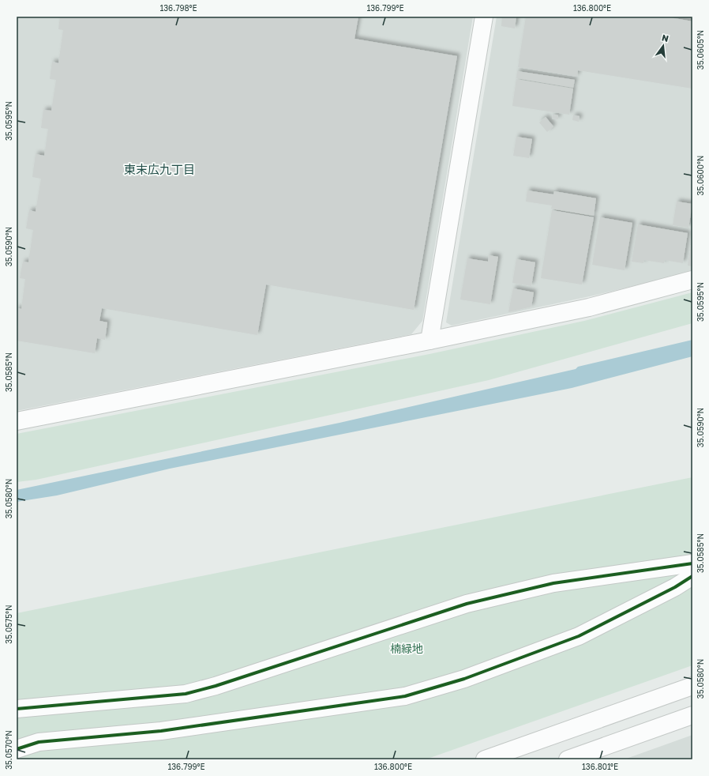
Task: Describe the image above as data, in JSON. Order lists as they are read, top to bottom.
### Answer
{
  "districts": ["東末広九丁目"],
  "parks": ["楠緑地"],
  "north": "top",
  "coordinates": [
    "136.798°E",
    "136.799°E",
    "136.800°E",
    "35.0605°N",
    "35.0595°N",
    "35.0600°N",
    "35.0590°N",
    "35.0585°N",
    "35.0580°N",
    "35.0575°N",
    "35.0570°N",
    "136.801°E"
  ]
}
